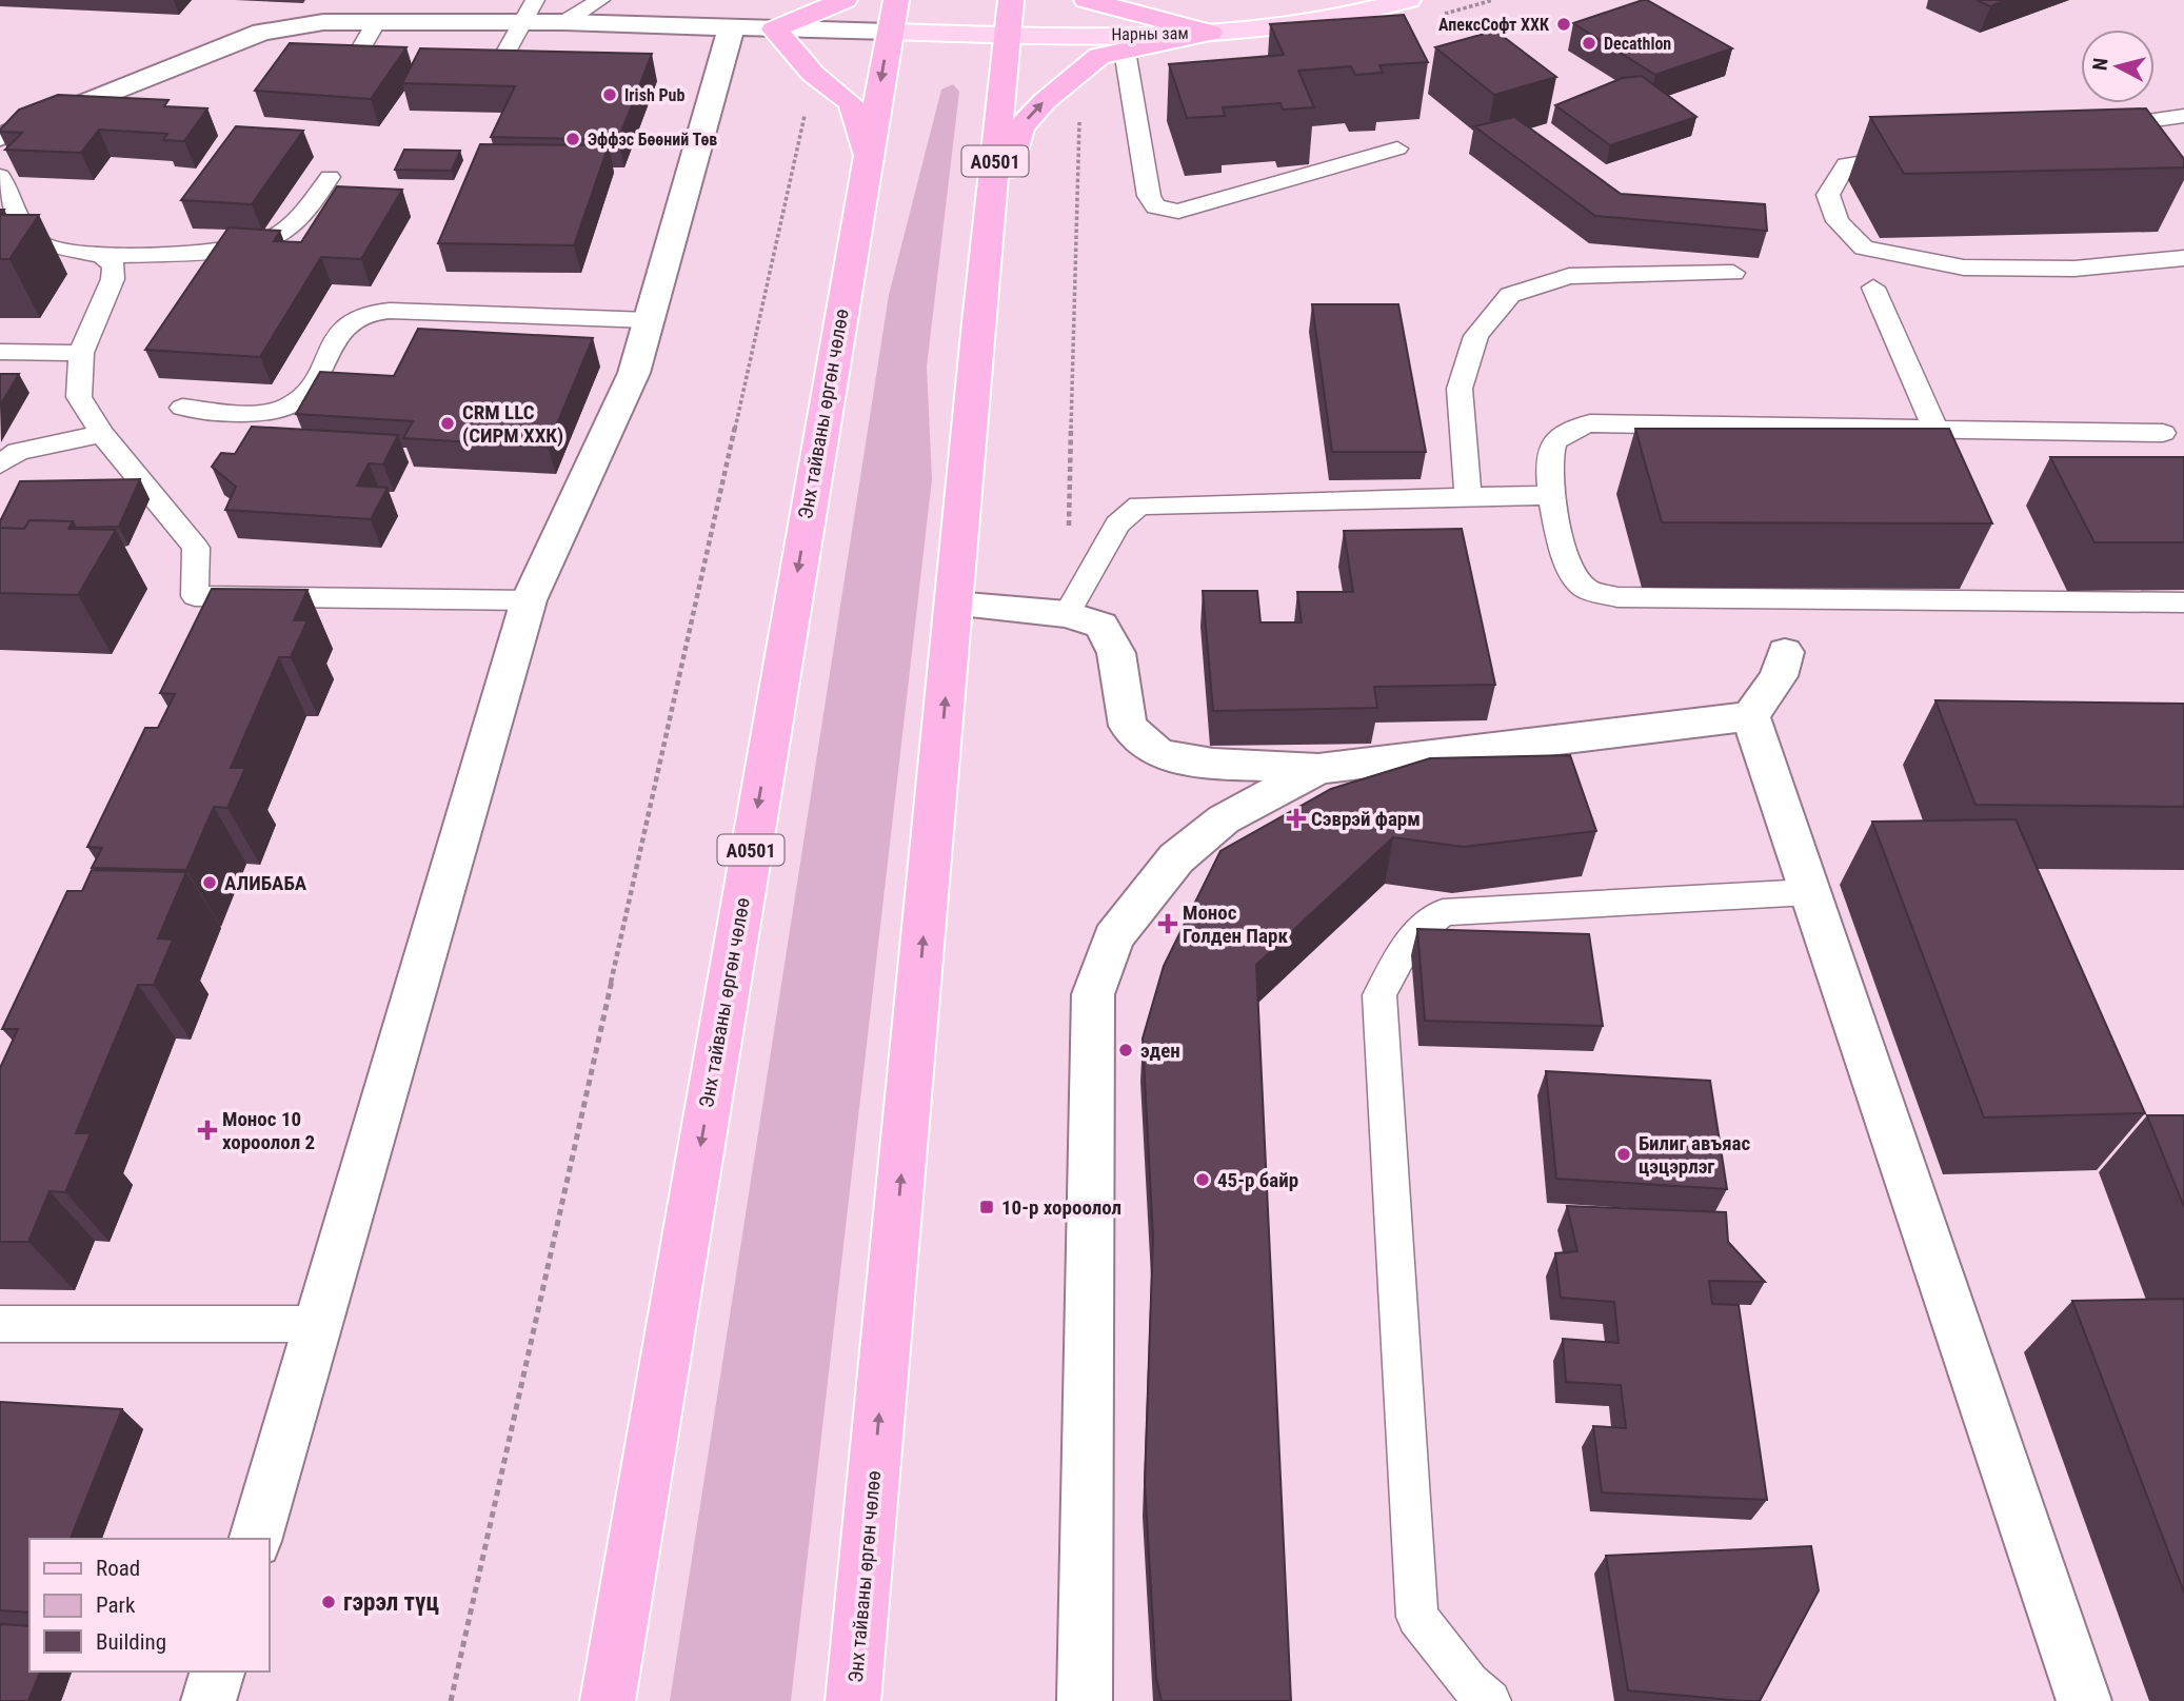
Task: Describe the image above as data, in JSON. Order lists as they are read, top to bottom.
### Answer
{
  "streets": {
    "highway": ["A0501", "Энх тайваны өргөн чөлөө"],
    "main road": ["Нарны зам"]
  },
  "crossings": [
    ["Нарны зам", "Энх тайваны өргөн чөлөө"]
  ],
  "places": {
    "other": [
      "АпексСофт ХХК",
      "Decathlon",
      "Irish Pub",
      "Эффэс Бөөний Төв",
      "CRM LLC (СИРМ ХХК)",
      "АЛИБАБА",
      "эден",
      "Билиг авъяас цэцэрлэг",
      "45-р байр",
      "гэрэл түц"
    ],
    "health": ["Сэврэй фарм", "Монос Голден Парк", "Монос 10 хороолол 2"],
    "transit": ["10-р хороолол"]
  },
  "legend": ["Road", "Park", "Building"],
  "north": "left"
}
